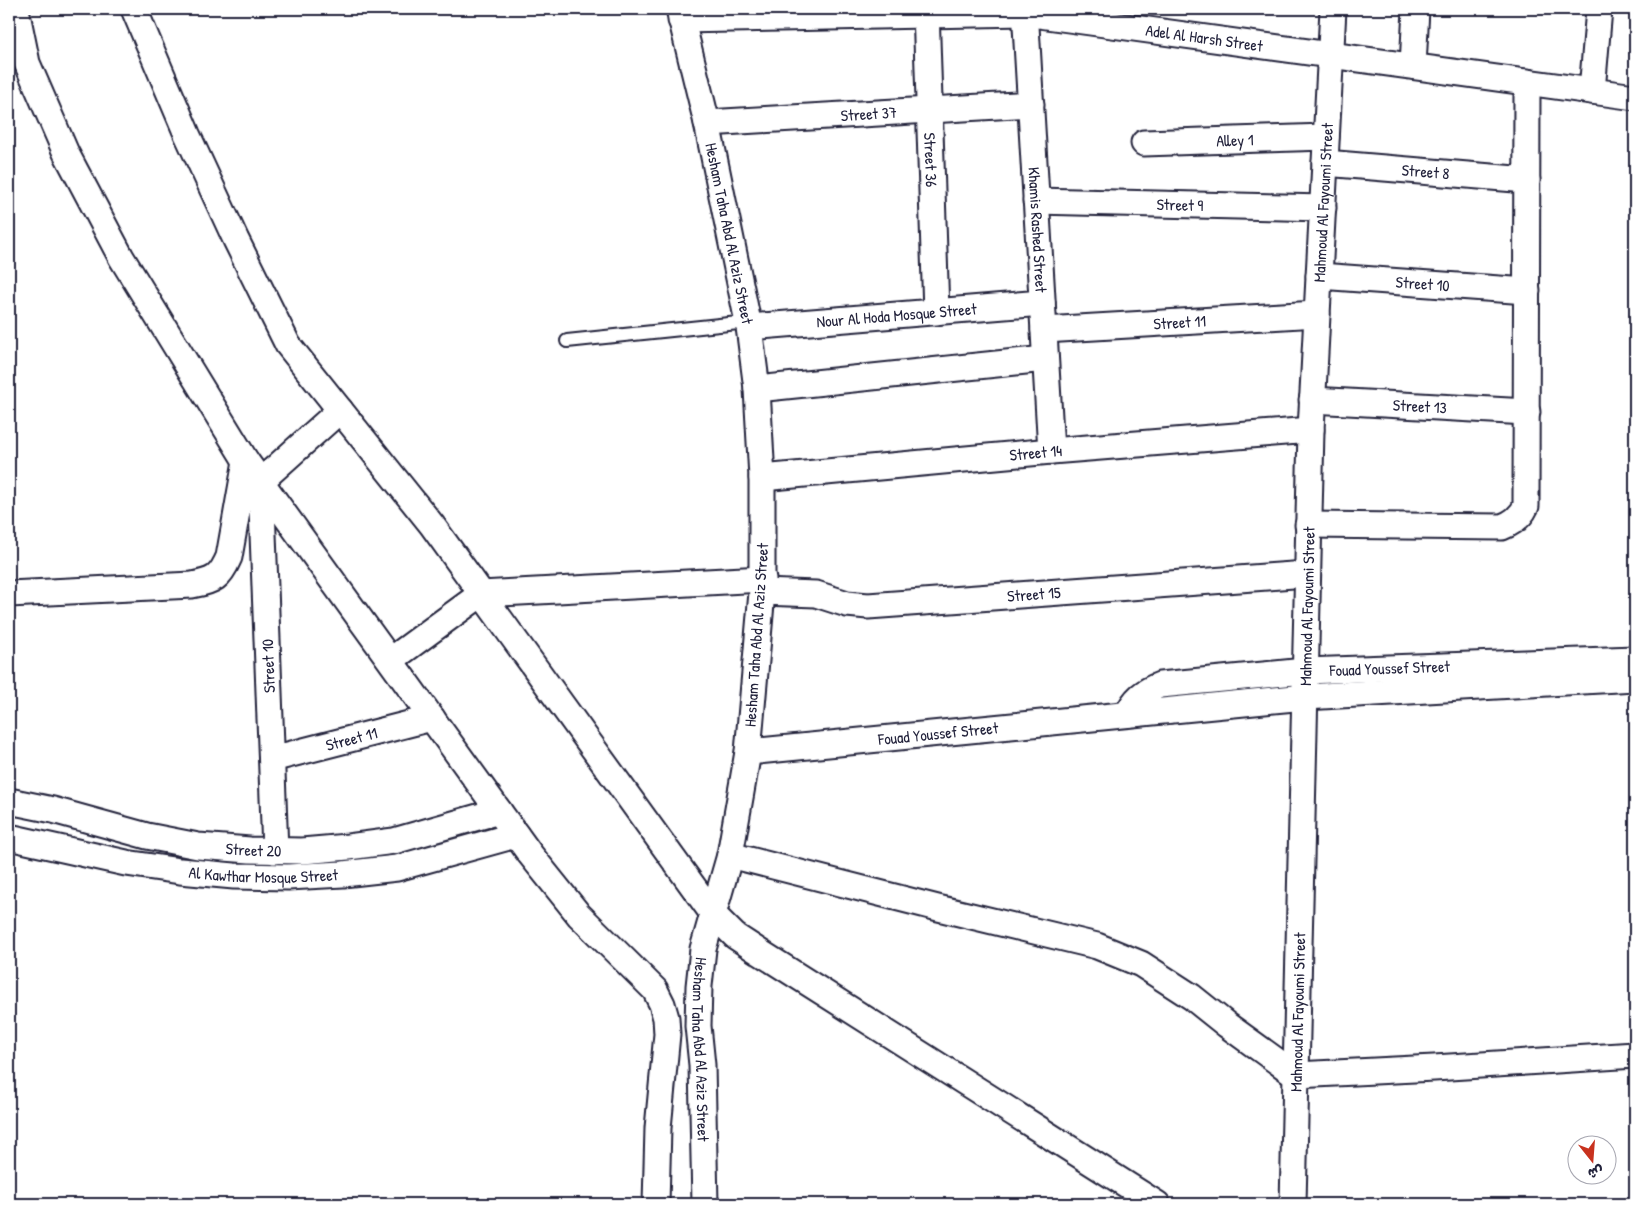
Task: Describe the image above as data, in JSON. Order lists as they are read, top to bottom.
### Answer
{
  "streets": {
    "street": [
      "Adel Al Harsh Street",
      "Street 37",
      "Alley 1",
      "Street 36",
      "Street 8",
      "Mahmoud Al Fayoumi Street",
      "Street 9",
      "Khamis Rashed Street",
      "Hesham Taha Abd Al Aziz Street",
      "Street 10",
      "Nour Al Hoda Mosque Street",
      "Street 11",
      "Street 13",
      "Street 14",
      "Street 15",
      "Fouad Youssef Street",
      "Street 20",
      "Al Kawthar Mosque Street"
    ]
  },
  "crossings": [
    ["Adel Al Harsh Street", "Street 36"],
    ["Adel Al Harsh Street", "Mahmoud Al Fayoumi Street"],
    ["Adel Al Harsh Street", "Khamis Rashed Street"],
    ["Adel Al Harsh Street", "Hesham Taha Abd Al Aziz Street"],
    ["Street 37", "Street 36"],
    ["Street 37", "Khamis Rashed Street"],
    ["Street 37", "Hesham Taha Abd Al Aziz Street"],
    ["Alley 1", "Mahmoud Al Fayoumi Street"],
    ["Street 36", "Nour Al Hoda Mosque Street"],
    ["Street 8", "Mahmoud Al Fayoumi Street"],
    ["Mahmoud Al Fayoumi Street", "Street 9"],
    ["Mahmoud Al Fayoumi Street", "Street 10"],
    ["Mahmoud Al Fayoumi Street", "Street 11"],
    ["Mahmoud Al Fayoumi Street", "Street 13"],
    ["Mahmoud Al Fayoumi Street", "Street 14"],
    ["Mahmoud Al Fayoumi Street", "Street 15"],
    ["Mahmoud Al Fayoumi Street", "Fouad Youssef Street"],
    ["Street 9", "Khamis Rashed Street"],
    ["Khamis Rashed Street", "Nour Al Hoda Mosque Street"],
    ["Khamis Rashed Street", "Street 11"],
    ["Khamis Rashed Street", "Street 14"],
    ["Hesham Taha Abd Al Aziz Street", "Nour Al Hoda Mosque Street"],
    ["Hesham Taha Abd Al Aziz Street", "Street 14"],
    ["Hesham Taha Abd Al Aziz Street", "Street 15"],
    ["Hesham Taha Abd Al Aziz Street", "Fouad Youssef Street"],
    ["Street 10", "Street 11"],
    ["Street 10", "Street 20"]
  ],
  "north": "bottom"
}
